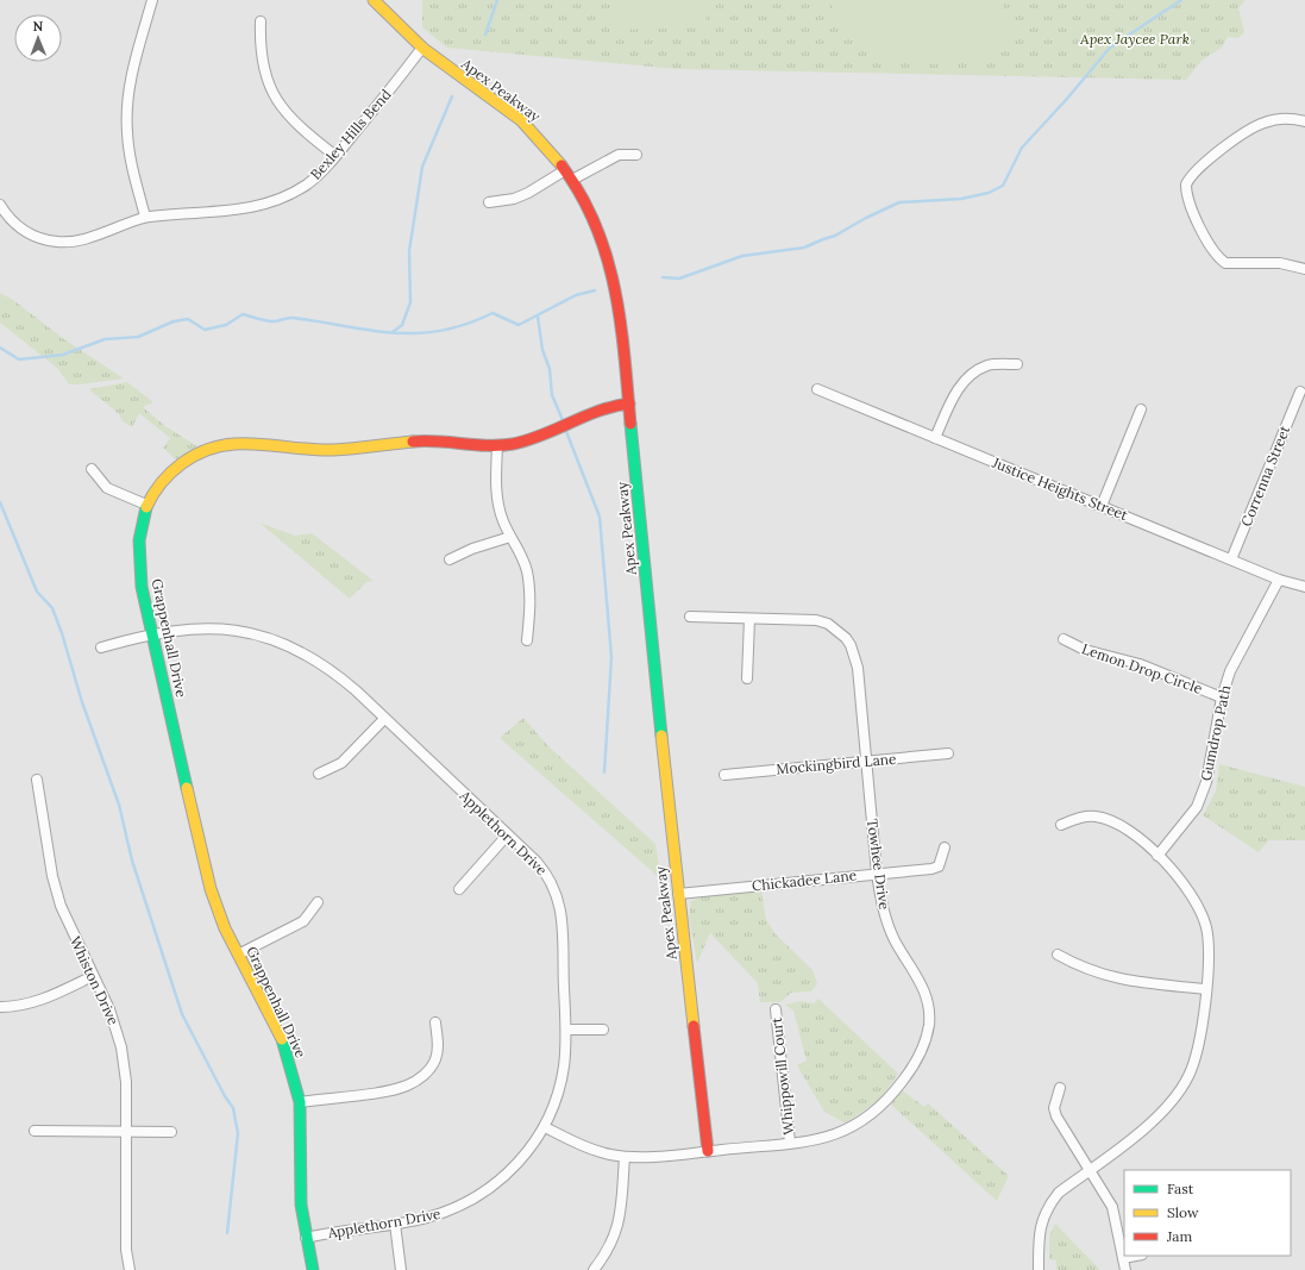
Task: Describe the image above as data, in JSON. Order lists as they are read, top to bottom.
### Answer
{
  "streets": {
    "street": [
      "Apex Peakway",
      "Bexley Hills Bend",
      "Correnna Street",
      "Justice Heights Street",
      "Grappenhall Drive",
      "Lemon Drop Circle",
      "Gumdrop Path",
      "Mockingbird Lane",
      "Applethorn Drive",
      "Towhee Drive",
      "Chickadee Lane",
      "Whiston Drive",
      "Whippowill Court"
    ]
  },
  "crossings": [
    ["Apex Peakway", "Bexley Hills Bend"],
    ["Apex Peakway", "Grappenhall Drive"],
    ["Apex Peakway", "Towhee Drive"],
    ["Apex Peakway", "Chickadee Lane"],
    ["Correnna Street", "Justice Heights Street"],
    ["Justice Heights Street", "Gumdrop Path"],
    ["Grappenhall Drive", "Applethorn Drive"],
    ["Lemon Drop Circle", "Gumdrop Path"],
    ["Mockingbird Lane", "Towhee Drive"],
    ["Applethorn Drive", "Towhee Drive"],
    ["Towhee Drive", "Chickadee Lane"],
    ["Towhee Drive", "Whippowill Court"]
  ],
  "parks": ["Apex Jaycee Park"],
  "legend": ["Fast", "Slow", "Jam"],
  "north": "top"
}
